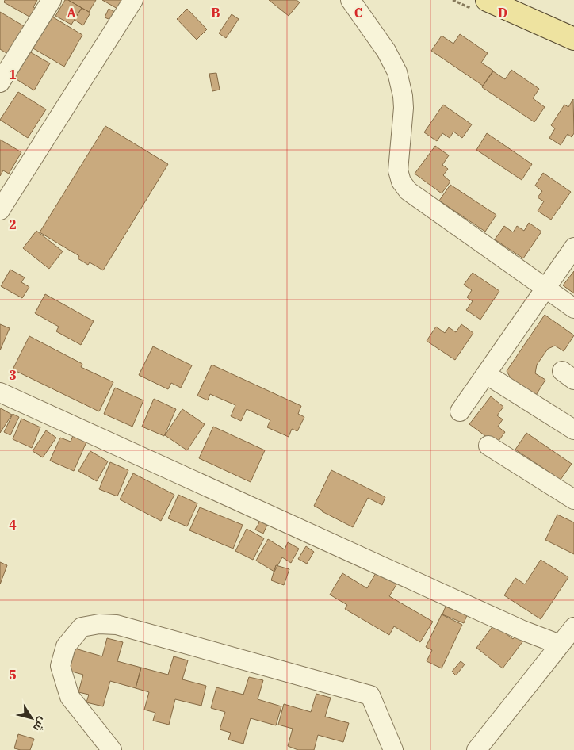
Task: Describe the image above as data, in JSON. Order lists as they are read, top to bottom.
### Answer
{
  "north": "bottom right",
  "grid": {
    "columns": [
      "A",
      "B",
      "C",
      "D"
    ],
    "rows": [
      "1",
      "2",
      "3",
      "4",
      "5"
    ]
  }
}
